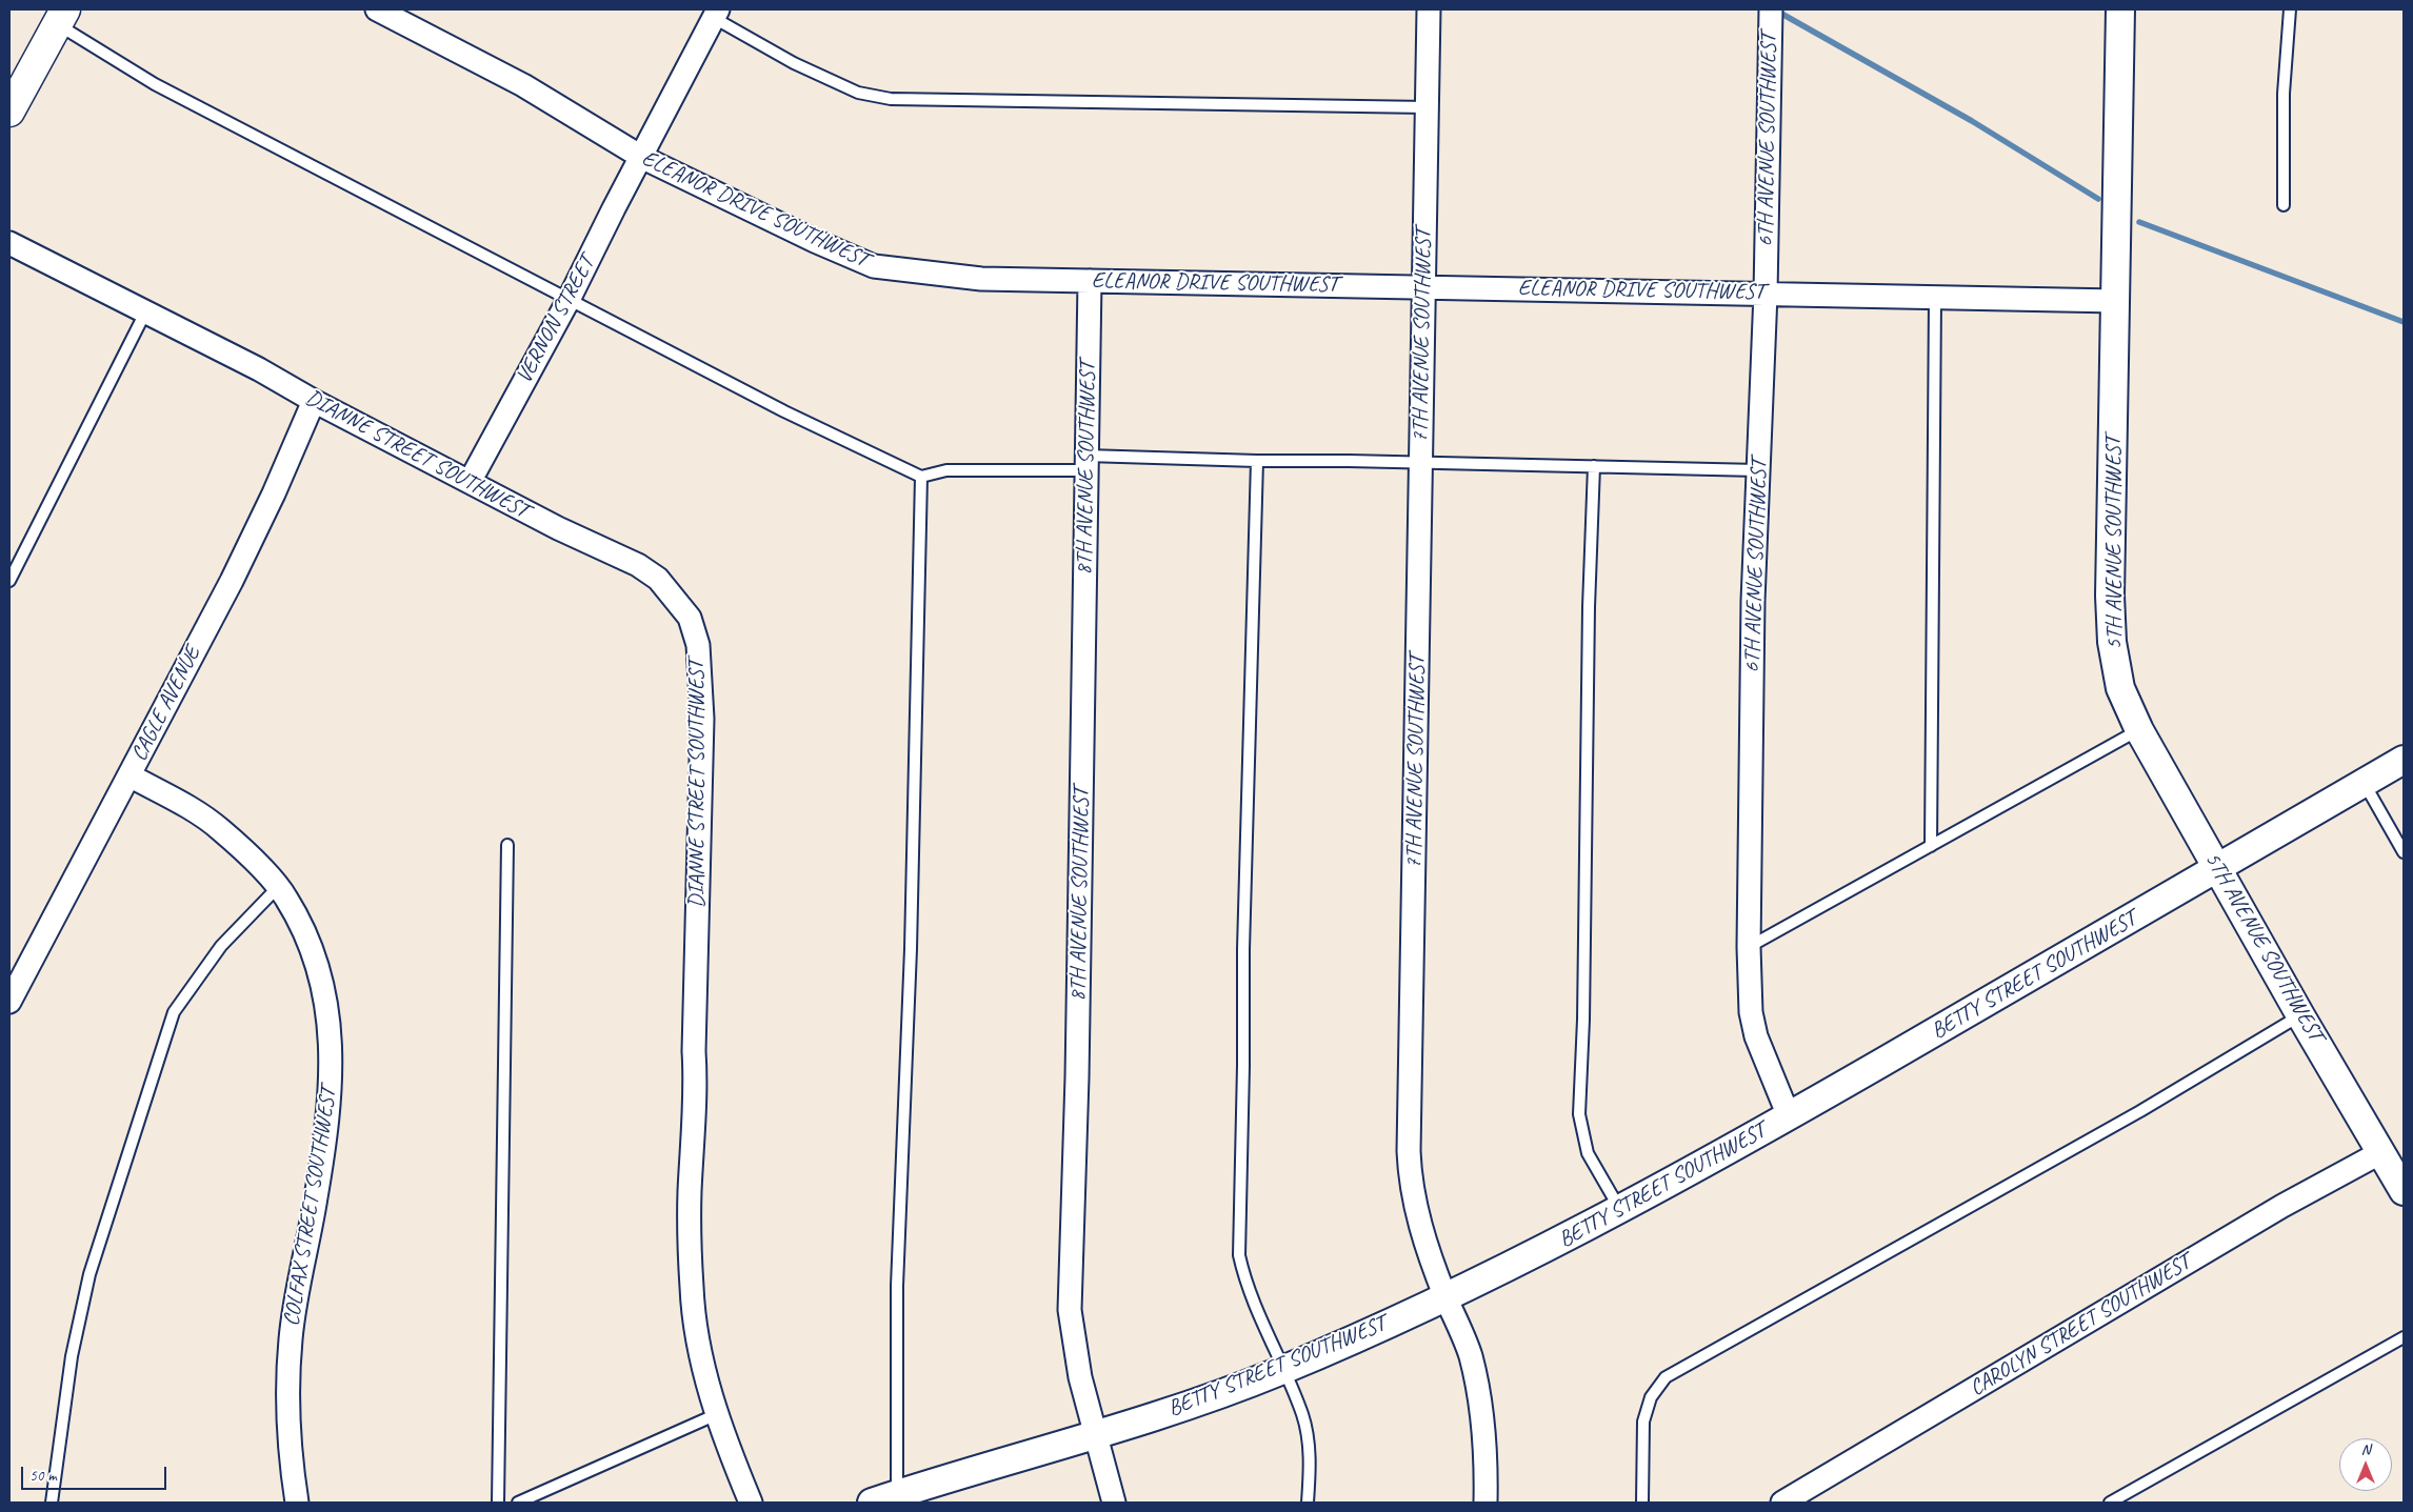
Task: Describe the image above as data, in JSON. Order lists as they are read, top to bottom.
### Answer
{
  "streets": {
    "street": [
      "6TH AVENUE SOUTHWEST",
      "ELEANOR DRIVE SOUTHWEST",
      "VERNON STREET",
      "7TH AVENUE SOUTHWEST",
      "DIANNE STREET SOUTHWEST",
      "8TH AVENUE SOUTHWEST",
      "5TH AVENUE SOUTHWEST",
      "CAGLE AVENUE",
      "BETTY STREET SOUTHWEST",
      "COLFAX STREET SOUTHWEST",
      "CAROLYN STREET SOUTHWEST"
    ]
  },
  "crossings": [
    ["6TH AVENUE SOUTHWEST", "ELEANOR DRIVE SOUTHWEST"],
    ["6TH AVENUE SOUTHWEST", "BETTY STREET SOUTHWEST"],
    ["ELEANOR DRIVE SOUTHWEST", "VERNON STREET"],
    ["ELEANOR DRIVE SOUTHWEST", "7TH AVENUE SOUTHWEST"],
    ["ELEANOR DRIVE SOUTHWEST", "8TH AVENUE SOUTHWEST"],
    ["ELEANOR DRIVE SOUTHWEST", "5TH AVENUE SOUTHWEST"],
    ["VERNON STREET", "DIANNE STREET SOUTHWEST"],
    ["7TH AVENUE SOUTHWEST", "BETTY STREET SOUTHWEST"],
    ["DIANNE STREET SOUTHWEST", "CAGLE AVENUE"],
    ["8TH AVENUE SOUTHWEST", "BETTY STREET SOUTHWEST"],
    ["5TH AVENUE SOUTHWEST", "BETTY STREET SOUTHWEST"],
    ["5TH AVENUE SOUTHWEST", "CAROLYN STREET SOUTHWEST"],
    ["CAGLE AVENUE", "COLFAX STREET SOUTHWEST"]
  ],
  "scale_bar": "50 m",
  "north": "top"
}
